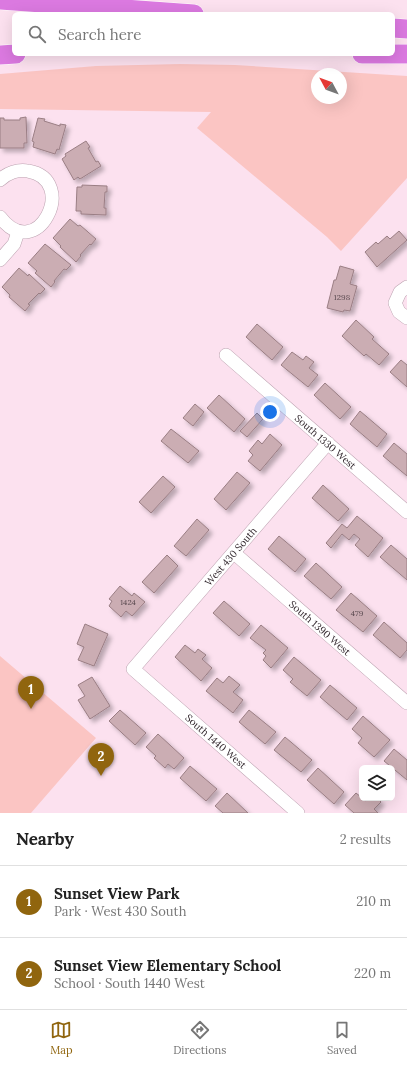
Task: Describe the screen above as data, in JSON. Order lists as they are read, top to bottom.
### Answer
{
  "streets": {
    "street": [
      "South 1330 West",
      "West 430 South",
      "South 1390 West",
      "South 1440 West"
    ]
  },
  "crossings": [
    ["South 1330 West", "West 430 South"],
    ["West 430 South", "South 1390 West"],
    ["West 430 South", "South 1440 West"]
  ],
  "house_numbers": ["1298", "1424", "479"],
  "north": "top left",
  "page": {
    "search": "Search here",
    "pins": ["1", "2"],
    "heading": ["Nearby", "2 results"],
    "list": [
      {
        "mark": "1",
        "name": "Sunset View Park",
        "note": "Park · West 430 South",
        "value": "210 m"
      },
      {
        "mark": "2",
        "name": "Sunset View Elementary School",
        "note": "School · South 1440 West",
        "value": "220 m"
      }
    ],
    "nav": ["Map", "Directions", "Saved"]
  }
}
